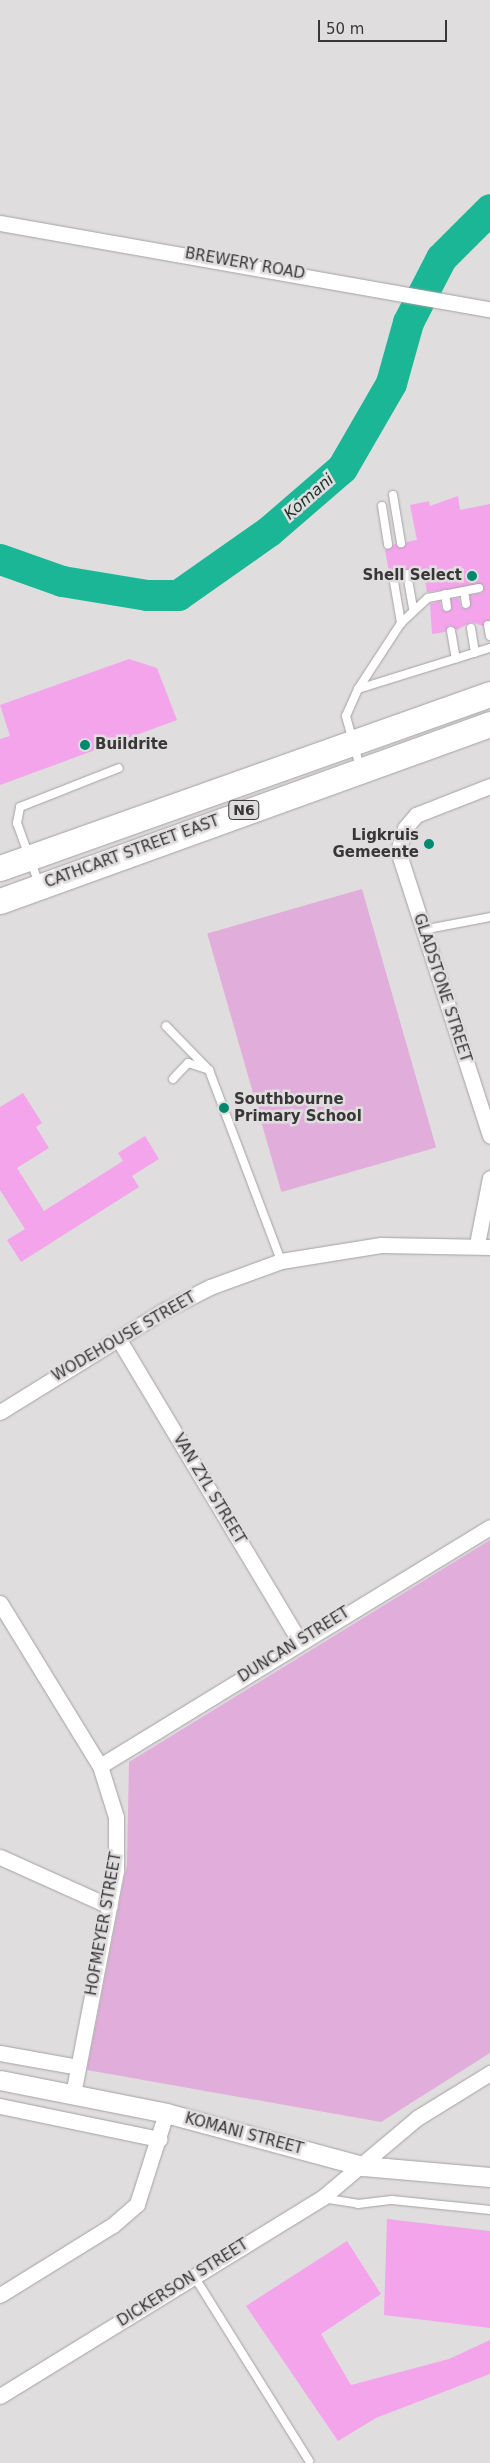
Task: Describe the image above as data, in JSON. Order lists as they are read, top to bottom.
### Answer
{
  "streets": {
    "highway": ["N6", "CATHCART STREET EAST"],
    "street": [
      "BREWERY ROAD",
      "GLADSTONE STREET",
      "WODEHOUSE STREET",
      "VAN ZYL STREET",
      "DUNCAN STREET",
      "HOFMEYER STREET",
      "KOMANI STREET",
      "DICKERSON STREET"
    ]
  },
  "crossings": [
    ["WODEHOUSE STREET", "VAN ZYL STREET"],
    ["VAN ZYL STREET", "DUNCAN STREET"],
    ["DUNCAN STREET", "HOFMEYER STREET"],
    ["HOFMEYER STREET", "KOMANI STREET"],
    ["KOMANI STREET", "DICKERSON STREET"]
  ],
  "water": ["Komani"],
  "places": [
    "Shell Select",
    "Buildrite",
    "Ligkruis Gemeente",
    "Southbourne Primary School"
  ],
  "scale_bar": "50 m"
}
